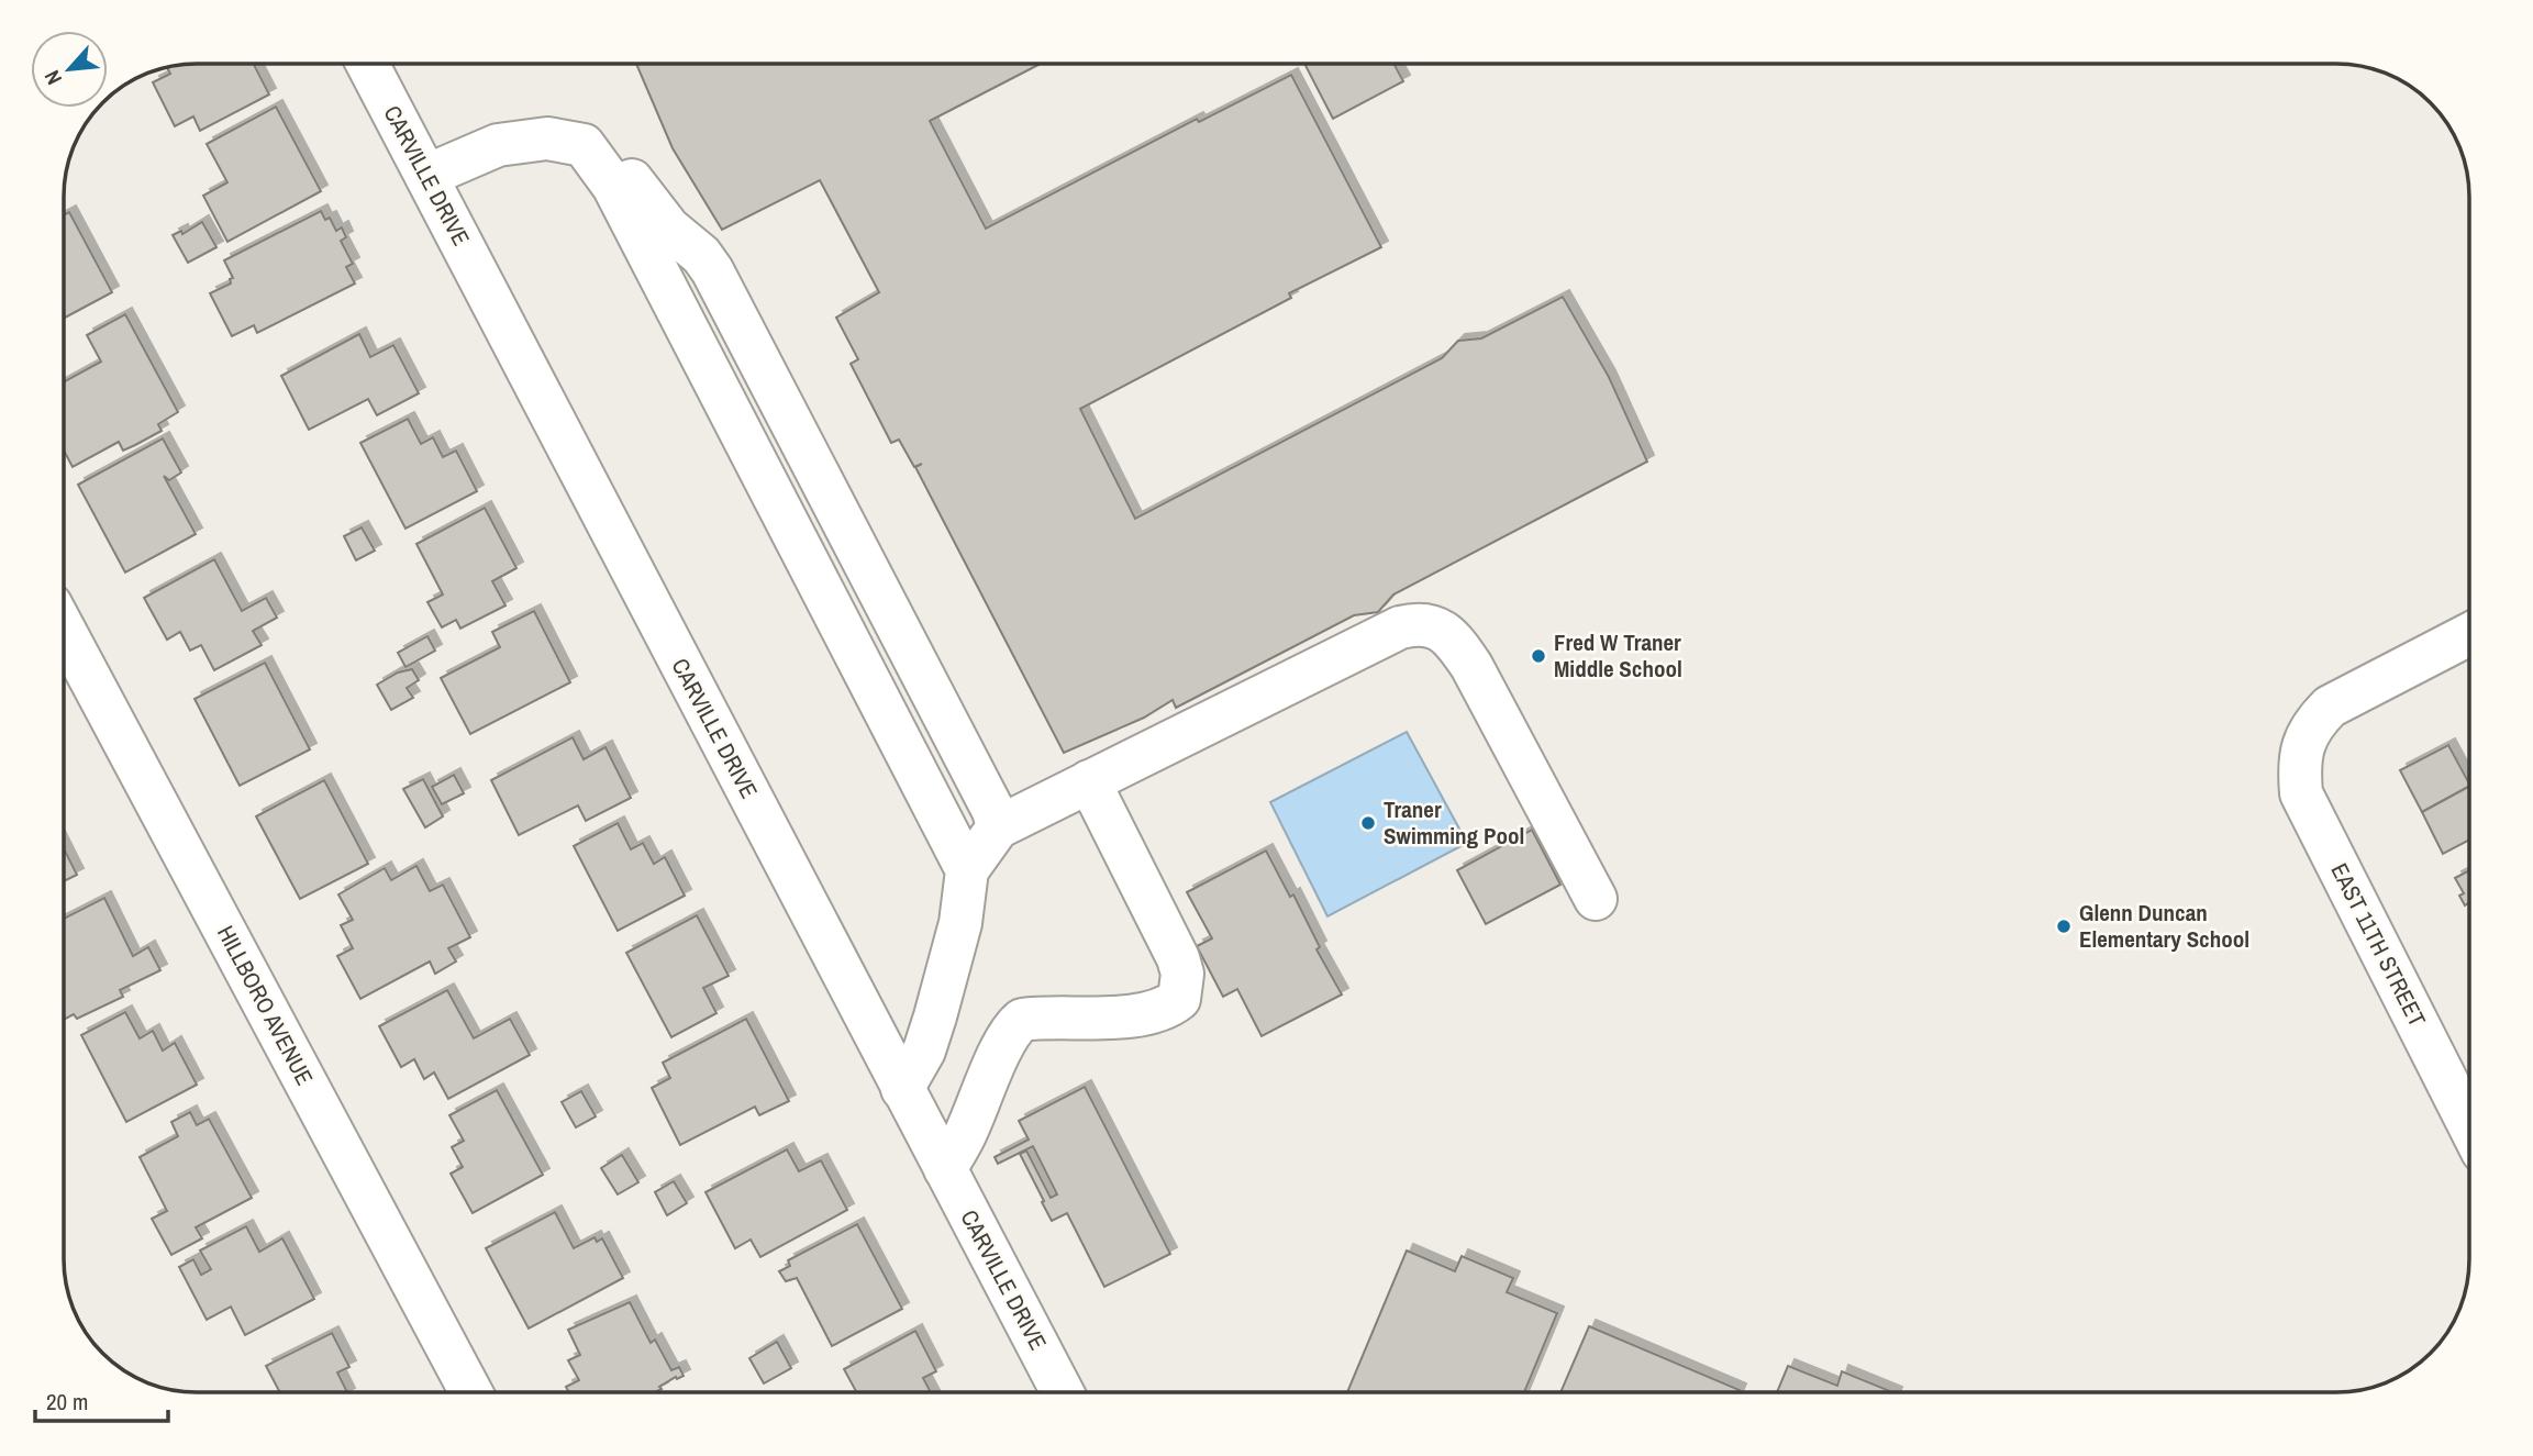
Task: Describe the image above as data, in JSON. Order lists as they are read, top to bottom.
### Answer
{
  "streets": {
    "street": ["CARVILLE DRIVE", "EAST 11TH STREET", "HILLBORO AVENUE"]
  },
  "places": ["Fred W Traner Middle School", "Traner Swimming Pool", "Glenn Duncan Elementary School"],
  "scale_bar": "20 m",
  "north": "bottom left"
}
